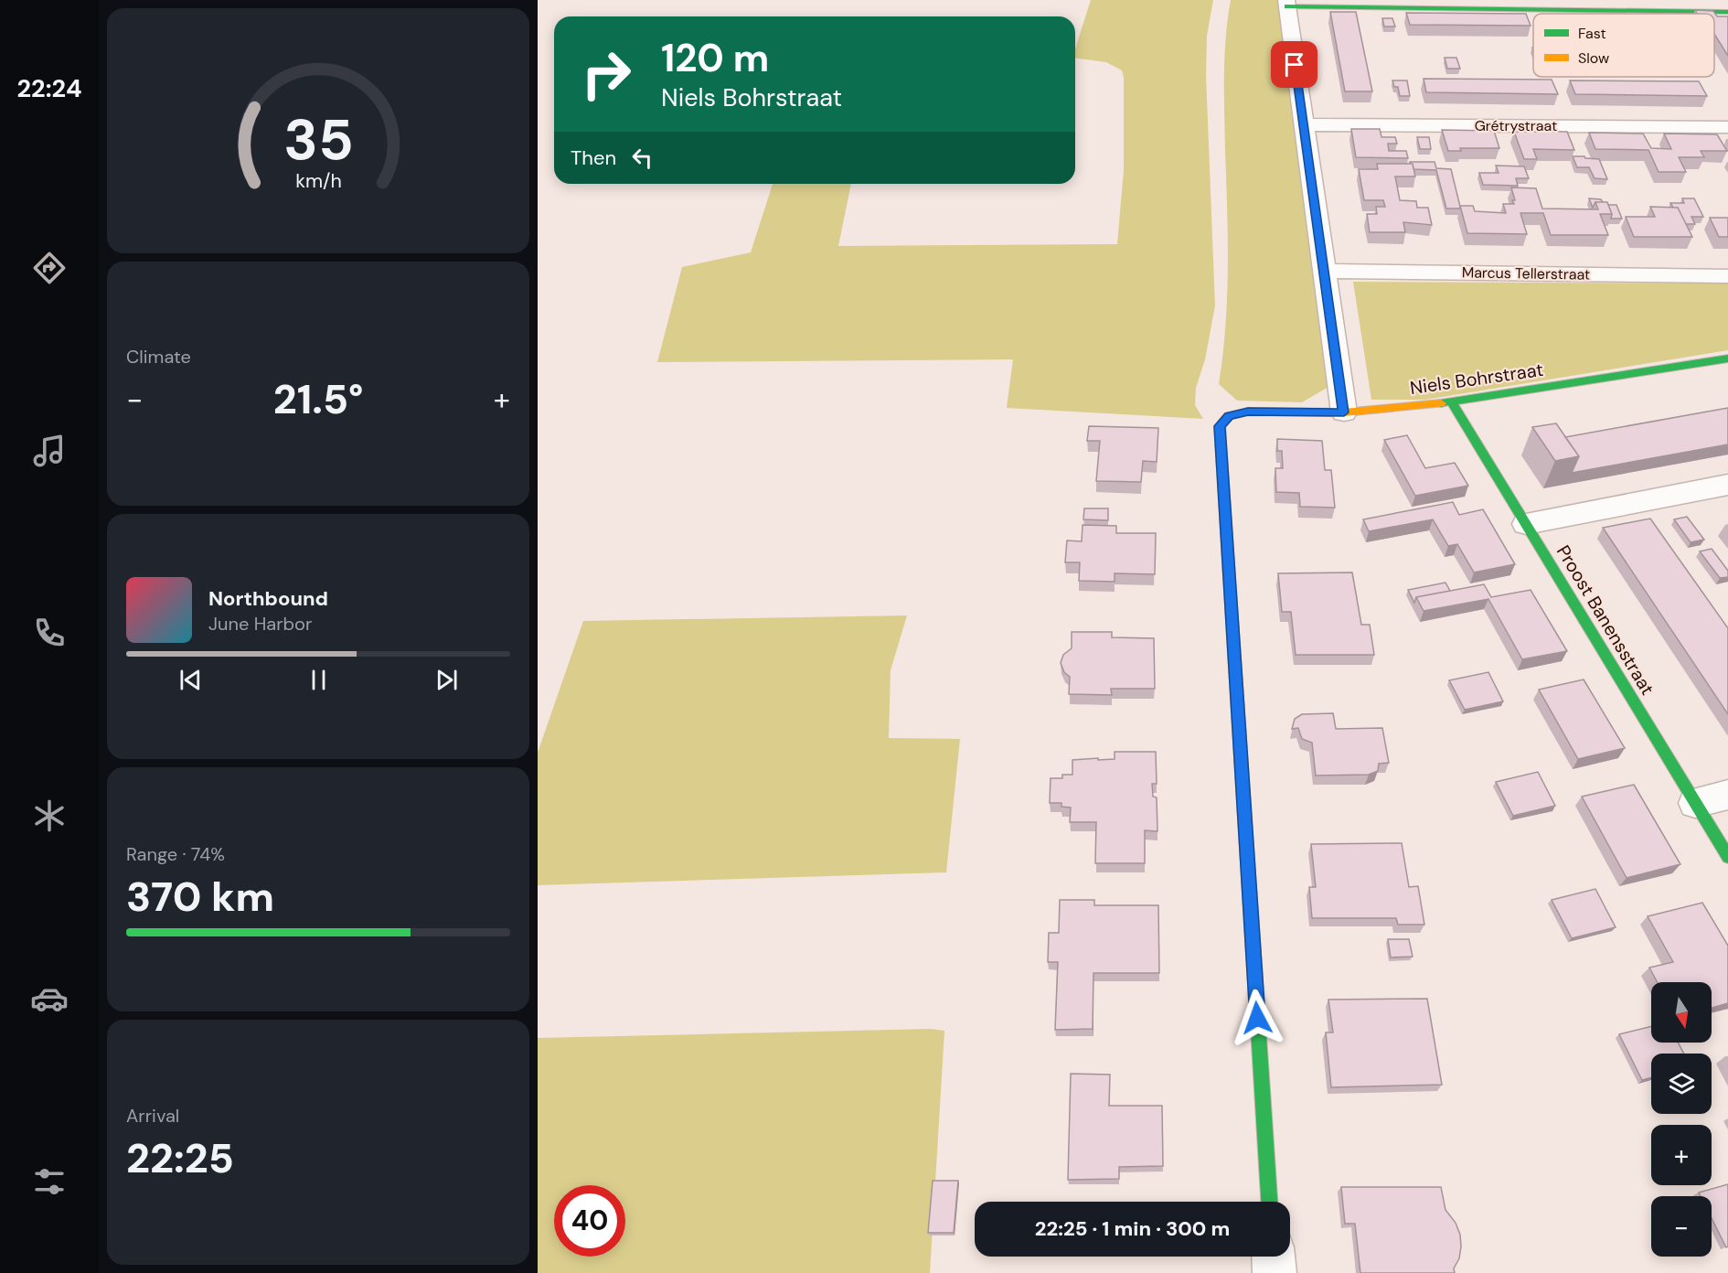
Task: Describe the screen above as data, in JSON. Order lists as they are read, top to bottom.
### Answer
{
  "streets": {
    "street": [
      "Grétrystraat",
      "Marcus Tellerstraat",
      "Niels Bohrstraat",
      "Proost Banensstraat"
    ]
  },
  "crossings": [
    ["Niels Bohrstraat", "Proost Banensstraat"]
  ],
  "legend": ["Fast", "Slow"],
  "north": "bottom",
  "page": {
    "tabs": "22:24",
    "turn": ["120 m", "Niels Bohrstraat"],
    "then": "Then",
    "tile": [
      "Climate",
      ["Range · 74%", "370 km"],
      ["Arrival", "22:25"]
    ],
    "heat": ["−", "21.5°", "+"],
    "song": ["Northbound", "June Harbor"],
    "map_buttons": ["+", "−"],
    "limit": "40",
    "trip": "22:25 · 1 min · 300 m",
    "gauge": ["35", "km/h"]
  }
}
